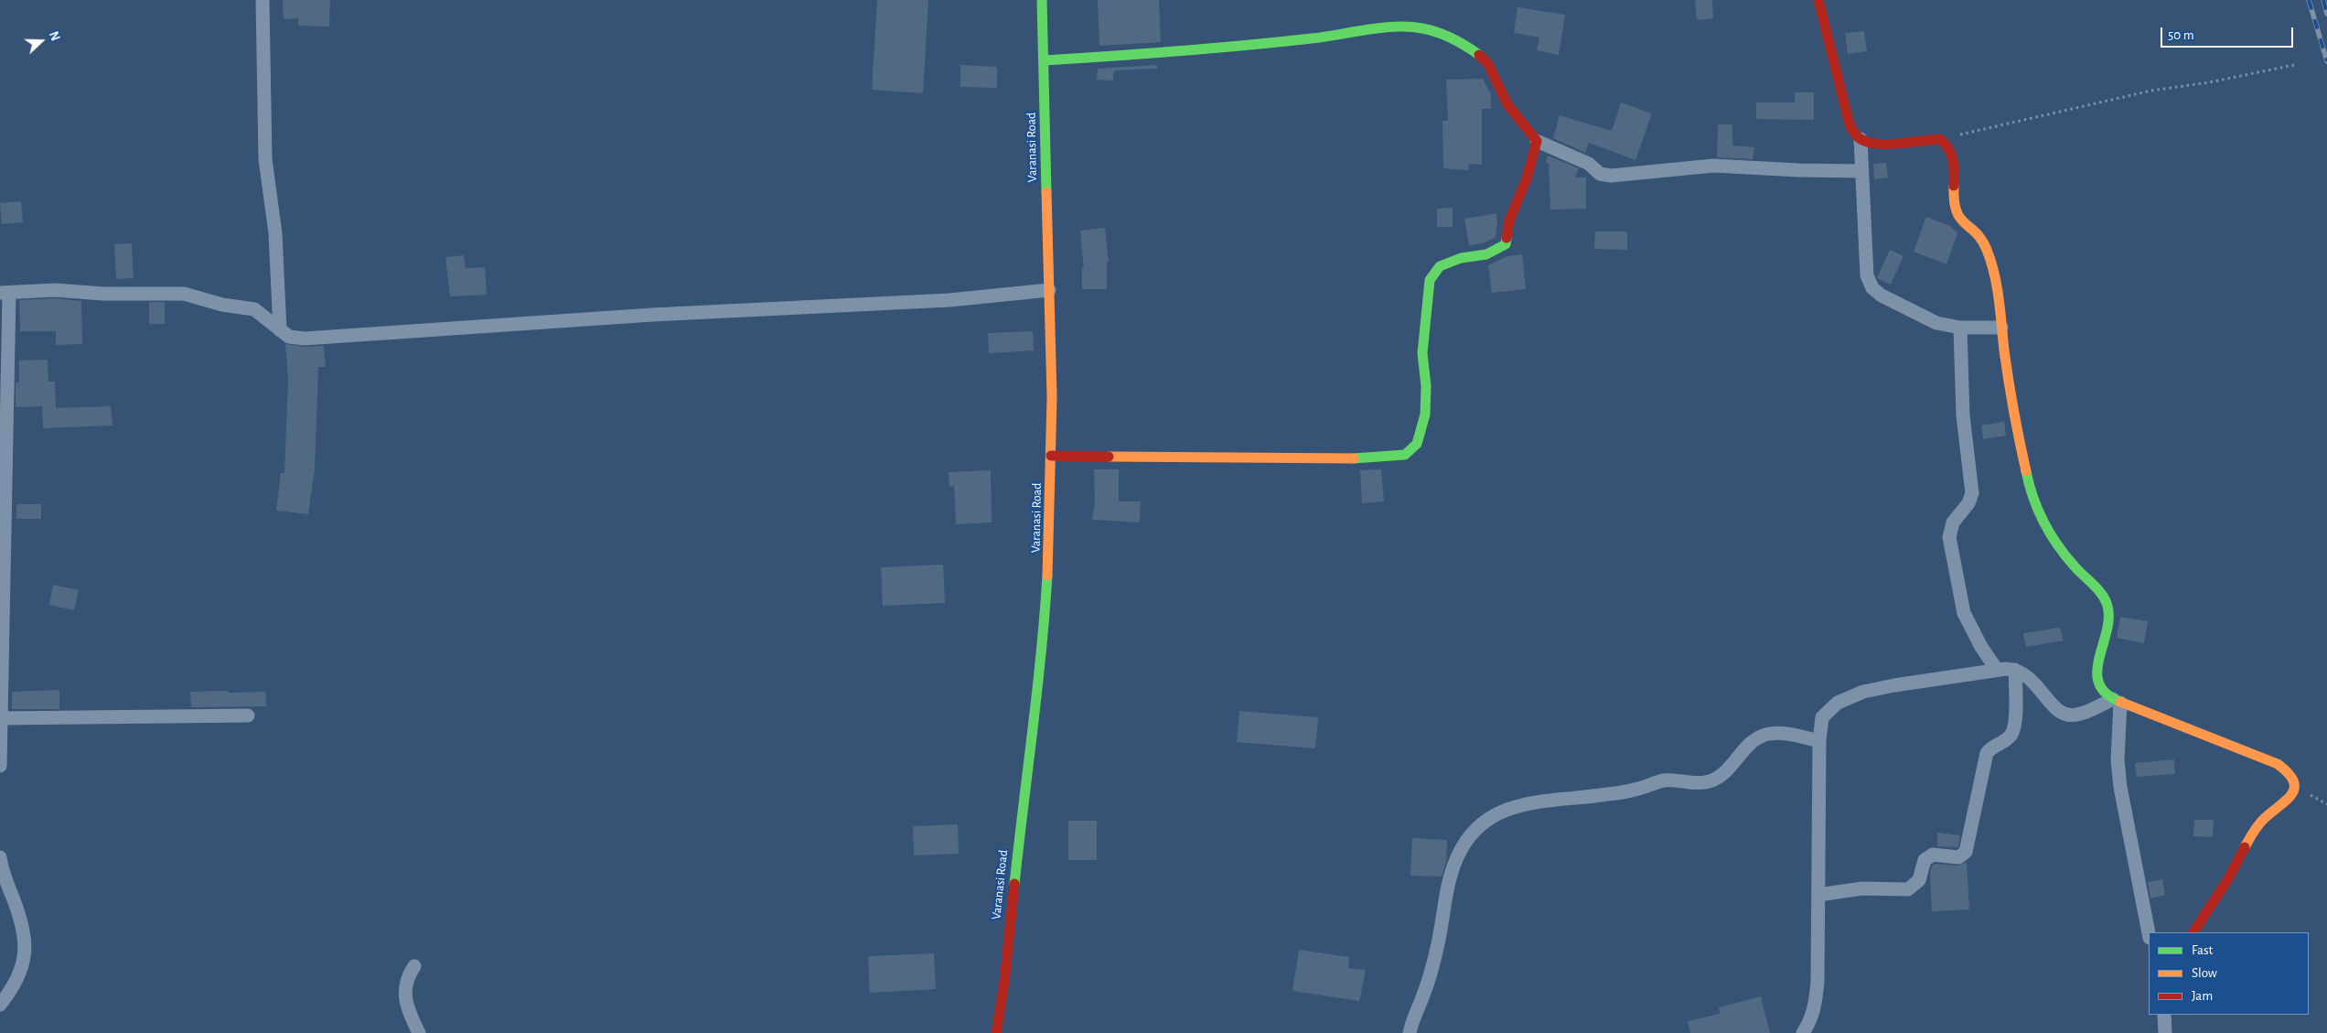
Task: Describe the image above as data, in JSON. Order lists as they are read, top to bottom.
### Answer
{
  "streets": {
    "main road": ["Varanasi Road"]
  },
  "legend": ["Fast", "Slow", "Jam"],
  "scale_bar": "50 m",
  "north": "right"
}
